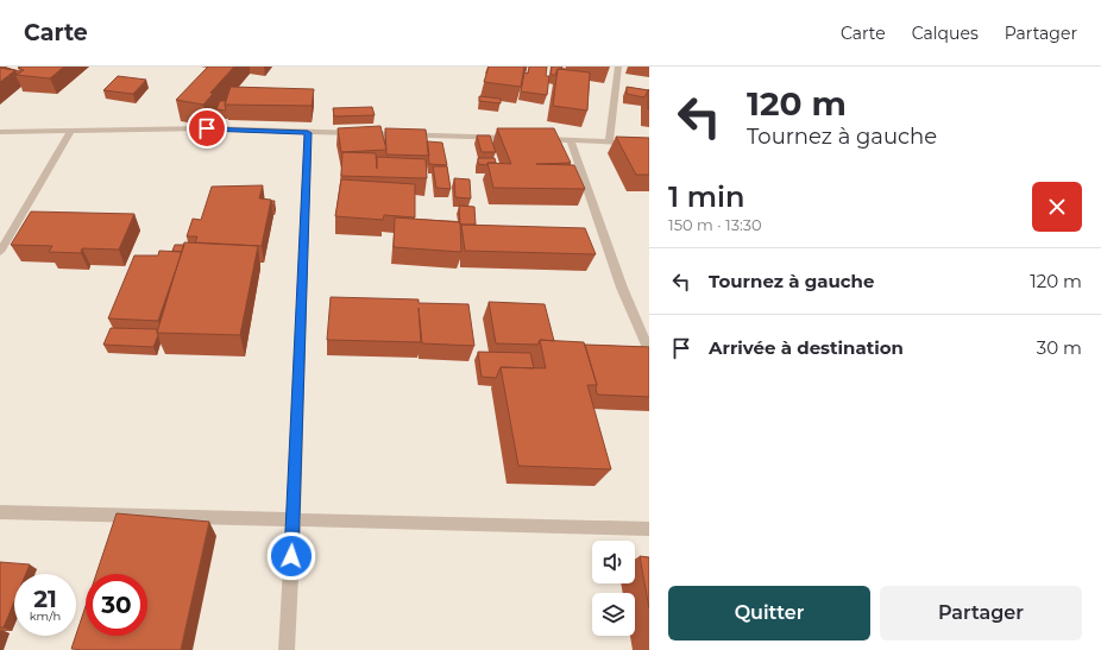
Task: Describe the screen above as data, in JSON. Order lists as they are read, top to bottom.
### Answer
{
  "page": {
    "header": "Carte",
    "nav": ["Carte", "Calques", "Partager"],
    "turn": ["120 m", "Tournez à gauche"],
    "heading": ["1 min", "150 m · 13:30"],
    "list": [
      {
        "name": "Tournez à gauche",
        "value": "120 m"
      },
      {
        "name": "Arrivée à destination",
        "value": "30 m"
      }
    ],
    "speed": "21 km/h",
    "limit": "30",
    "buttons": ["Quitter", "Partager"]
  }
}
